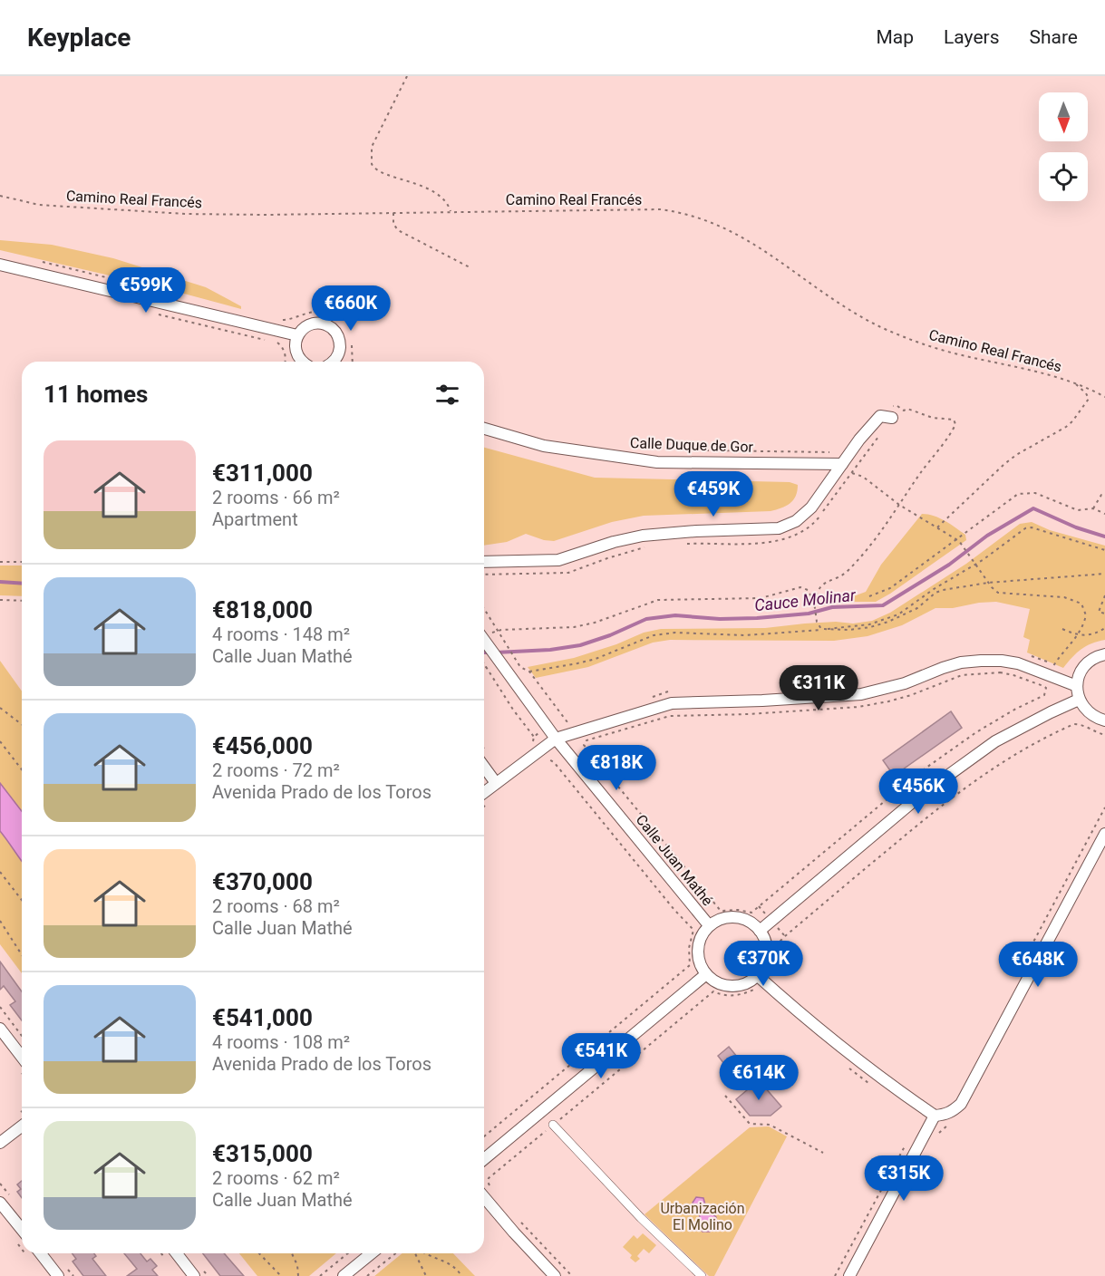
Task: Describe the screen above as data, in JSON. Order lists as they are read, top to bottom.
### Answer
{
  "streets": {
    "street": ["Calle Duque de Gor", "Calle Juan Mathé"],
    "path": ["Camino Real Francés"]
  },
  "water": ["Cauce Molinar"],
  "parks": ["Urbanización El Molino"],
  "north": "bottom",
  "page": {
    "header": "Keyplace",
    "nav": ["Map", "Layers", "Share"],
    "price": [
      "€599K",
      "€660K",
      "€459K",
      "€311K",
      "€818K",
      "€456K",
      "€370K",
      "€648K",
      "€541K",
      "€614K",
      "€315K"
    ],
    "heading": "11 homes",
    "list": [
      {
        "name": "€311,000",
        "note": "2 rooms · 66 m² · Apartment"
      },
      {
        "name": "€818,000",
        "note": "4 rooms · 148 m² · Calle Juan Mathé"
      },
      {
        "name": "€456,000",
        "note": "2 rooms · 72 m² · Avenida Prado de los Toros"
      },
      {
        "name": "€370,000",
        "note": "2 rooms · 68 m² · Calle Juan Mathé"
      },
      {
        "name": "€541,000",
        "note": "4 rooms · 108 m² · Avenida Prado de los Toros"
      },
      {
        "name": "€315,000",
        "note": "2 rooms · 62 m² · Calle Juan Mathé"
      }
    ]
  }
}
